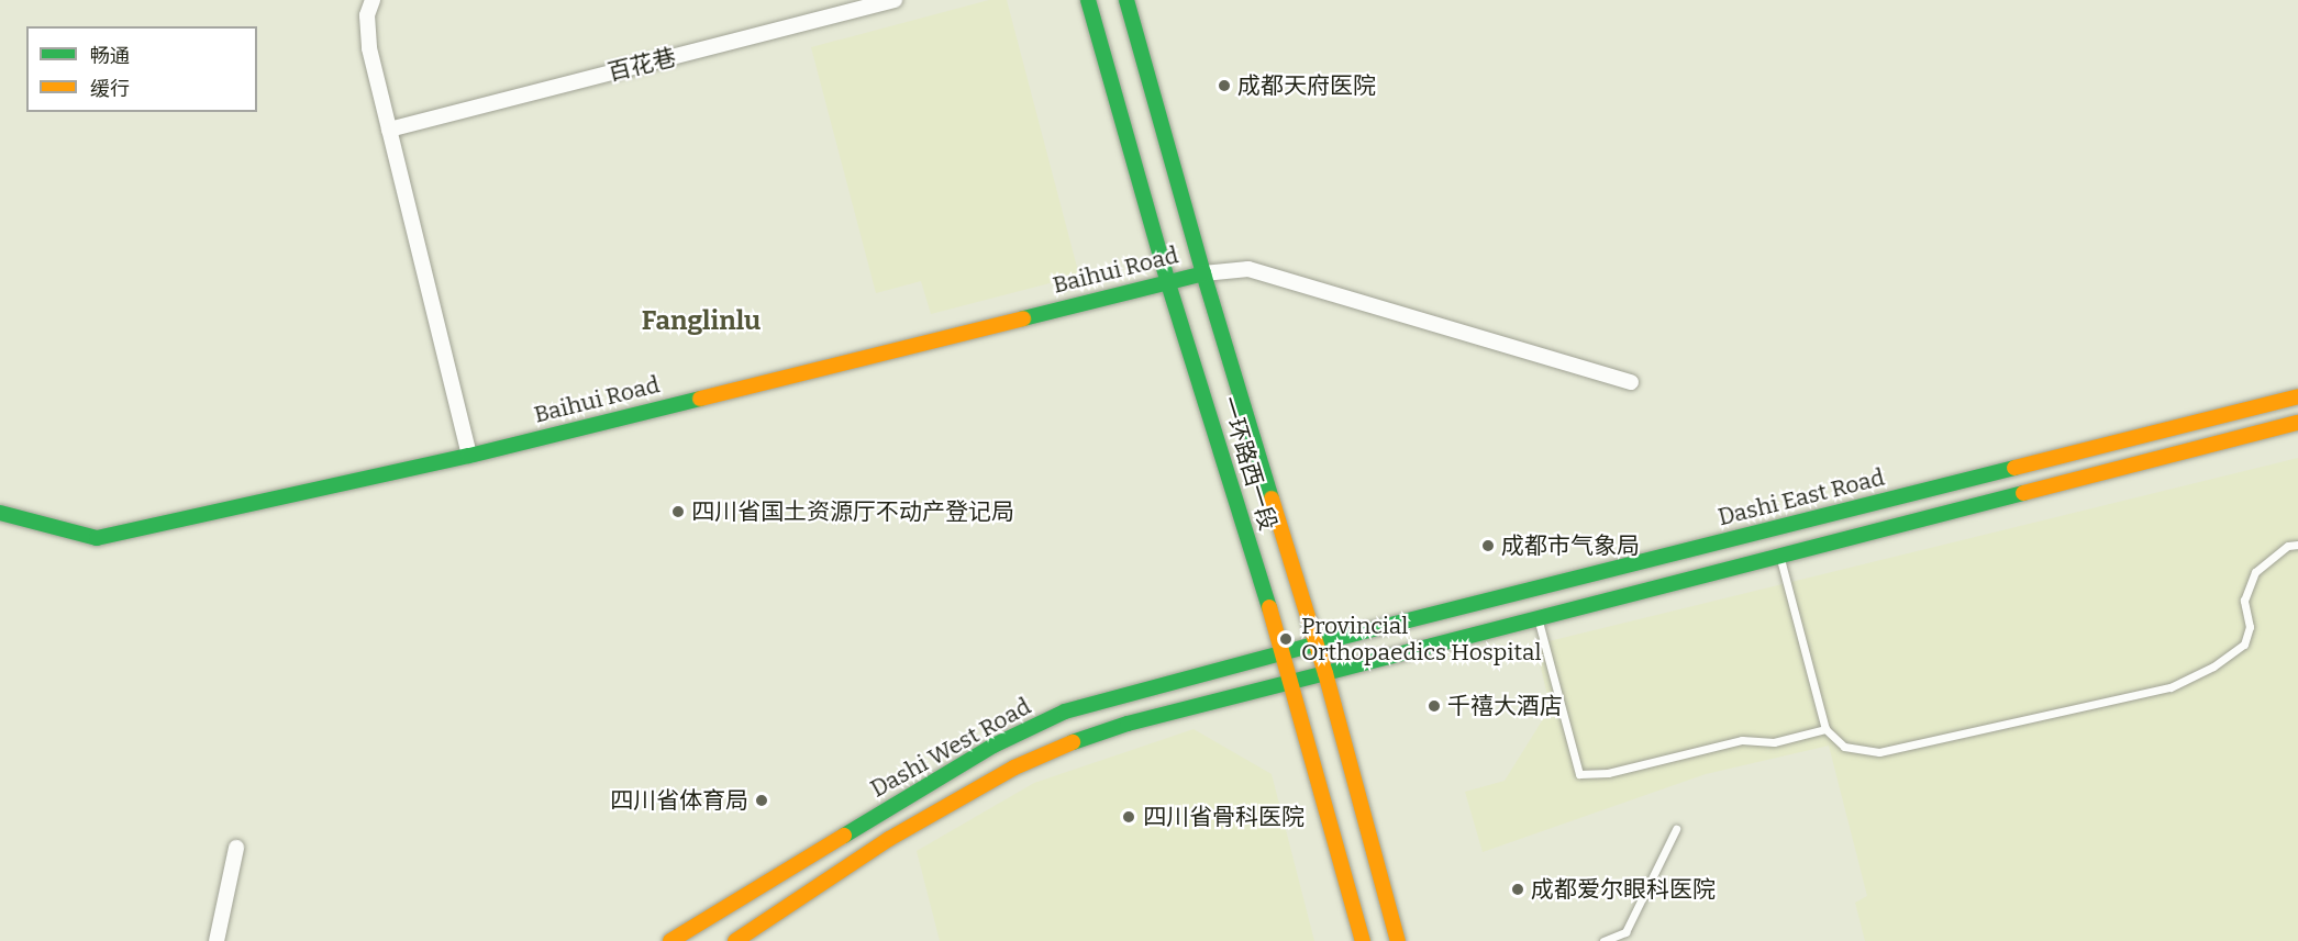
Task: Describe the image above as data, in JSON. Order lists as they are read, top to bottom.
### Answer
{
  "streets": {
    "main road": [
      "Baihui Road",
      "一环路西一段",
      "Dashi East Road",
      "Dashi West Road"
    ],
    "street": ["百花巷"]
  },
  "crossings": [
    ["Baihui Road", "一环路西一段"],
    ["一环路西一段", "Dashi East Road"],
    ["一环路西一段", "Dashi West Road"],
    ["Dashi East Road", "Dashi West Road"]
  ],
  "districts": ["Fanglinlu"],
  "places": [
    "成都天府医院",
    "四川省国土资源厅不动产登记局",
    "成都市气象局",
    "Provincial Orthopaedics Hospital",
    "千禧大酒店",
    "四川省体育局",
    "四川省骨科医院",
    "成都爱尔眼科医院"
  ],
  "legend": ["畅通", "缓行"]
}
